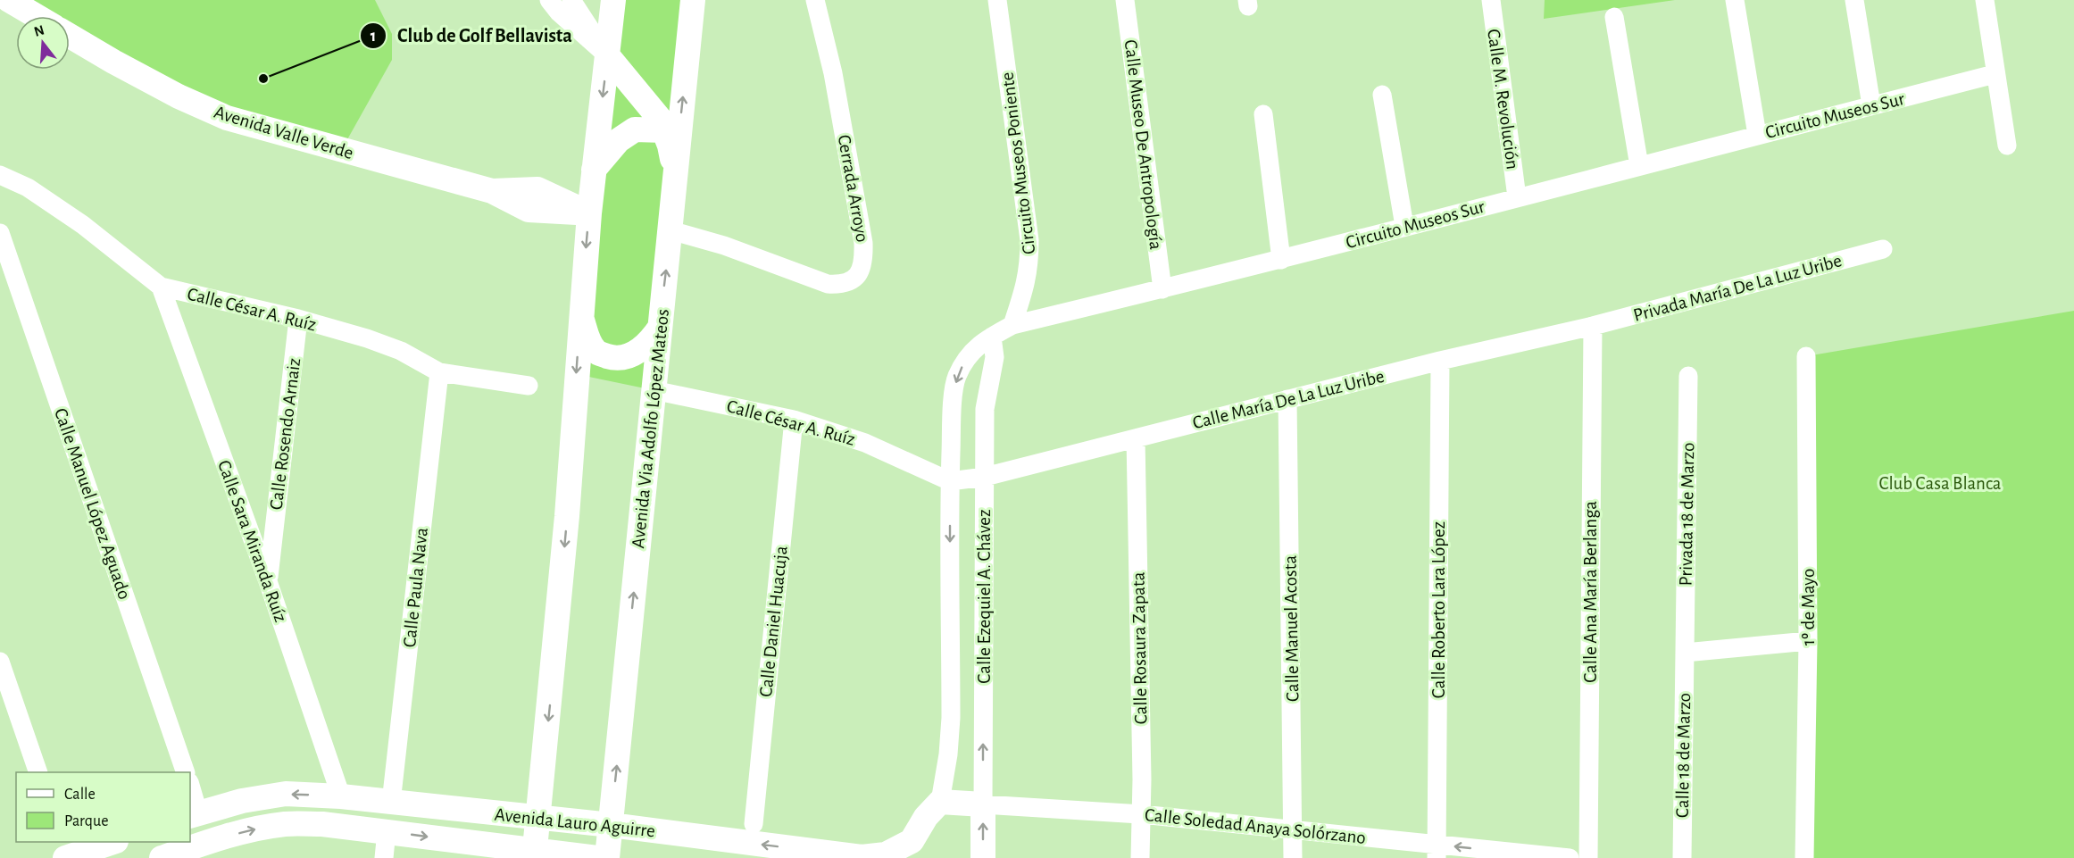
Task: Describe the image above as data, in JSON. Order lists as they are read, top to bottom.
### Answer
{
  "streets": {
    "main road": [
      "Avenida Valle Verde",
      "Avenida Via Adolfo López Mateos",
      "Calle Ezequiel A. Chávez",
      "Avenida Lauro Aguirre",
      "Calle Soledad Anaya Solórzano"
    ],
    "street": [
      "Calle M. Revolución",
      "Circuito Museos Sur",
      "Calle Museo De Antropología",
      "Circuito Museos Poniente",
      "Cerrada Arroyo",
      "Privada María De La Luz Uribe",
      "Calle César A. Ruíz",
      "Calle María De La Luz Uribe",
      "Calle Rosendo Arnaiz",
      "Calle Manuel López Aguado",
      "Privada 18 de Marzo",
      "Calle Sara Miranda Ruíz",
      "Calle Paula Nava",
      "Calle Ana María Berlanga",
      "1º de Mayo",
      "Calle Roberto Lara López",
      "Calle Daniel Huacuja",
      "Calle Manuel Acosta",
      "Calle Rosaura Zapata",
      "Calle 18 de Marzo"
    ]
  },
  "crossings": [
    ["Calle M. Revolución", "Circuito Museos Sur"],
    ["Circuito Museos Sur", "Calle Museo De Antropología"],
    ["Circuito Museos Sur", "Circuito Museos Poniente"],
    ["Circuito Museos Sur", "Calle César A. Ruíz"],
    ["Circuito Museos Sur", "Calle Ezequiel A. Chávez"],
    ["Cerrada Arroyo", "Avenida Via Adolfo López Mateos"],
    ["Privada María De La Luz Uribe", "Calle María De La Luz Uribe"],
    ["Privada María De La Luz Uribe", "Calle Ana María Berlanga"],
    ["Calle César A. Ruíz", "Avenida Via Adolfo López Mateos"],
    ["Calle César A. Ruíz", "Calle Rosendo Arnaiz"],
    ["Calle César A. Ruíz", "Calle Sara Miranda Ruíz"],
    ["Calle César A. Ruíz", "Calle Paula Nava"],
    ["Calle César A. Ruíz", "Calle Ezequiel A. Chávez"],
    ["Calle César A. Ruíz", "Calle Daniel Huacuja"],
    ["Calle María De La Luz Uribe", "Calle Ana María Berlanga"],
    ["Calle María De La Luz Uribe", "Calle Ezequiel A. Chávez"],
    ["Calle María De La Luz Uribe", "Calle Roberto Lara López"],
    ["Calle María De La Luz Uribe", "Calle Manuel Acosta"],
    ["Calle María De La Luz Uribe", "Calle Rosaura Zapata"],
    ["Avenida Via Adolfo López Mateos", "Avenida Lauro Aguirre"],
    ["Calle Rosendo Arnaiz", "Calle Sara Miranda Ruíz"],
    ["Privada 18 de Marzo", "Calle 18 de Marzo"],
    ["Calle Sara Miranda Ruíz", "Avenida Lauro Aguirre"],
    ["Calle Paula Nava", "Avenida Lauro Aguirre"],
    ["Calle Ezequiel A. Chávez", "Avenida Lauro Aguirre"],
    ["Calle Ezequiel A. Chávez", "Calle Soledad Anaya Solórzano"],
    ["Calle Roberto Lara López", "Calle Soledad Anaya Solórzano"],
    ["Calle Manuel Acosta", "Calle Soledad Anaya Solórzano"],
    ["Calle Rosaura Zapata", "Calle Soledad Anaya Solórzano"],
    ["Avenida Lauro Aguirre", "Calle Soledad Anaya Solórzano"]
  ],
  "parks": ["Club Casa Blanca"],
  "places": ["Club de Golf Bellavista"],
  "legend": ["Calle", "Parque"],
  "north": "top"
}
